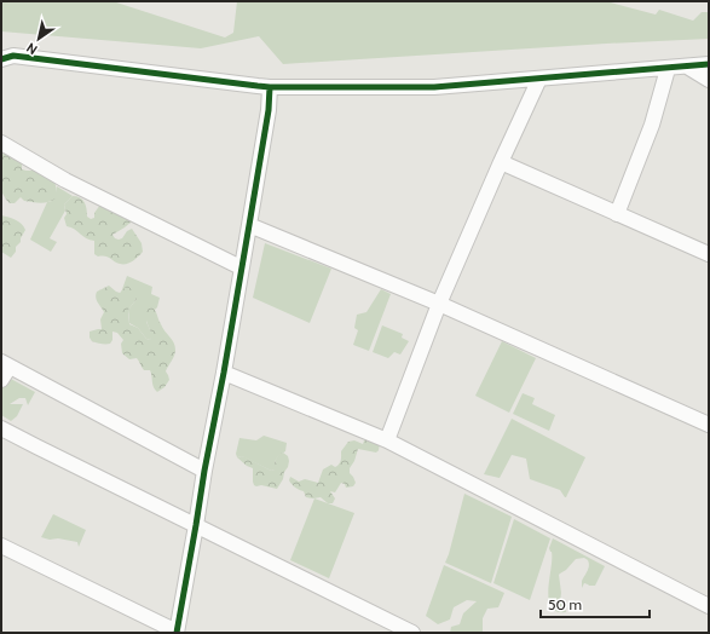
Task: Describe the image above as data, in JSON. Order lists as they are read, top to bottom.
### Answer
{
  "scale_bar": "50 m",
  "north": "bottom left"
}
